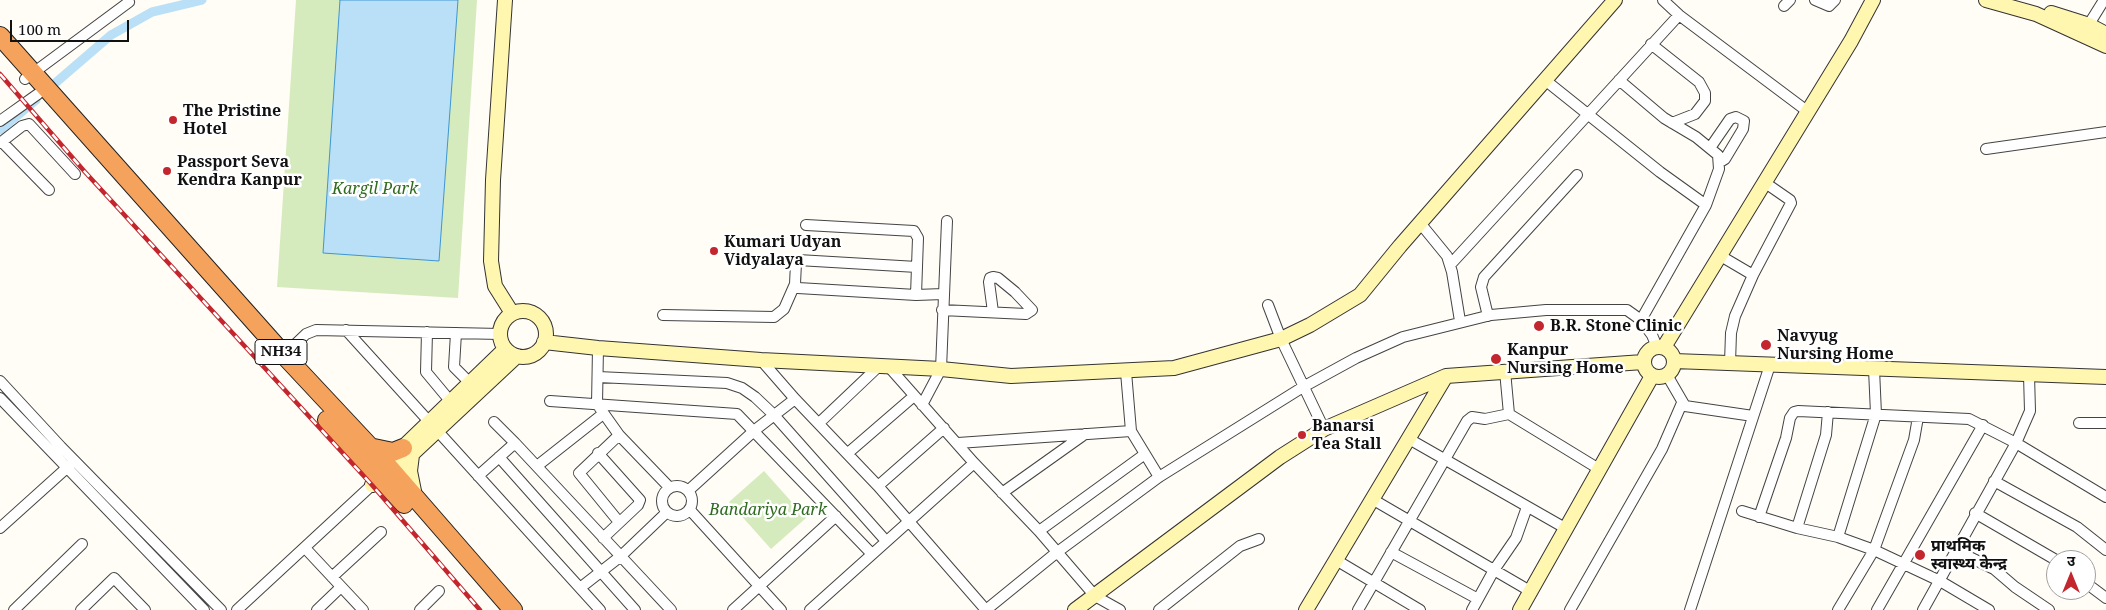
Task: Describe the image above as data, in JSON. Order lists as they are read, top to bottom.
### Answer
{
  "streets": {
    "highway": ["NH34"]
  },
  "parks": ["Kargil Park", "Bandariya Park"],
  "places": [
    "The Pristine Hotel",
    "Passport Seva Kendra Kanpur",
    "Kumari Udyan Vidyalaya",
    "B.R. Stone Clinic",
    "Navyug Nursing Home",
    "Kanpur Nursing Home",
    "Banarsi Tea Stall",
    "प्राथमिक स्वास्थ्य केन्द्र"
  ],
  "scale_bar": "100 m",
  "north": "top"
}
